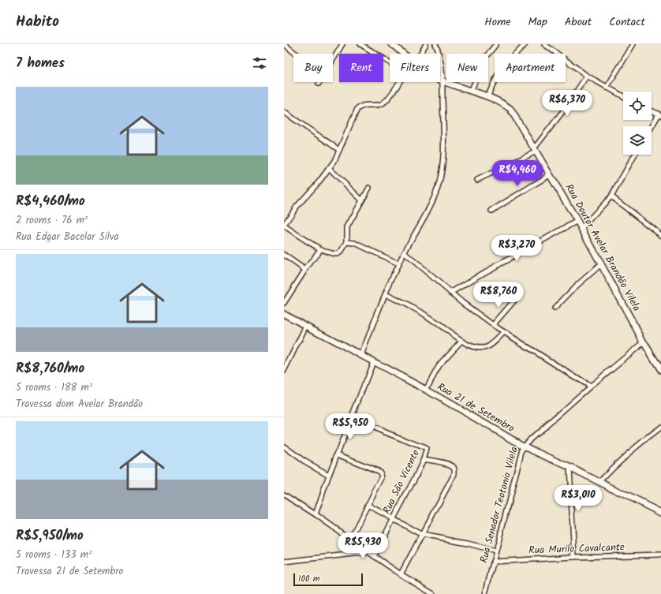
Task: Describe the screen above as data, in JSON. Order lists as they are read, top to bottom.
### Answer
{
  "streets": {
    "street": [
      "Rua Doutor Avelar Brandão Vilela",
      "Rua 21 de Setembro",
      "Rua São Vicente",
      "Rua Senador Teotonio Vilela",
      "Rua Murilo Cavalcante"
    ]
  },
  "crossings": [
    ["Rua Doutor Avelar Brandão Vilela", "Rua Senador Teotonio Vilela"],
    ["Rua 21 de Setembro", "Rua Senador Teotonio Vilela"],
    ["Rua Senador Teotonio Vilela", "Rua Murilo Cavalcante"]
  ],
  "scale_bar": "100 m",
  "page": {
    "header": "Habito",
    "nav": [
      "Home",
      "Map",
      "About",
      "Contact"
    ],
    "heading": "7 homes",
    "chip": [
      "Buy",
      "Rent",
      "Filters",
      "New",
      "Apartment"
    ],
    "list": [
      {
        "name": "R$4,460/mo",
        "note": "2 rooms · 76 m² · Rua Edgar Bacelar Silva"
      },
      {
        "name": "R$8,760/mo",
        "note": "5 rooms · 188 m² · Travessa dom Avelar Brandão"
      },
      {
        "name": "R$5,950/mo",
        "note": "5 rooms · 133 m² · Travessa 21 de Setembro"
      }
    ],
    "price": [
      "R$6,370",
      "R$4,460",
      "R$3,270",
      "R$8,760",
      "R$5,950",
      "R$3,010",
      "R$5,930"
    ],
    "scale": "100 m"
  }
}
